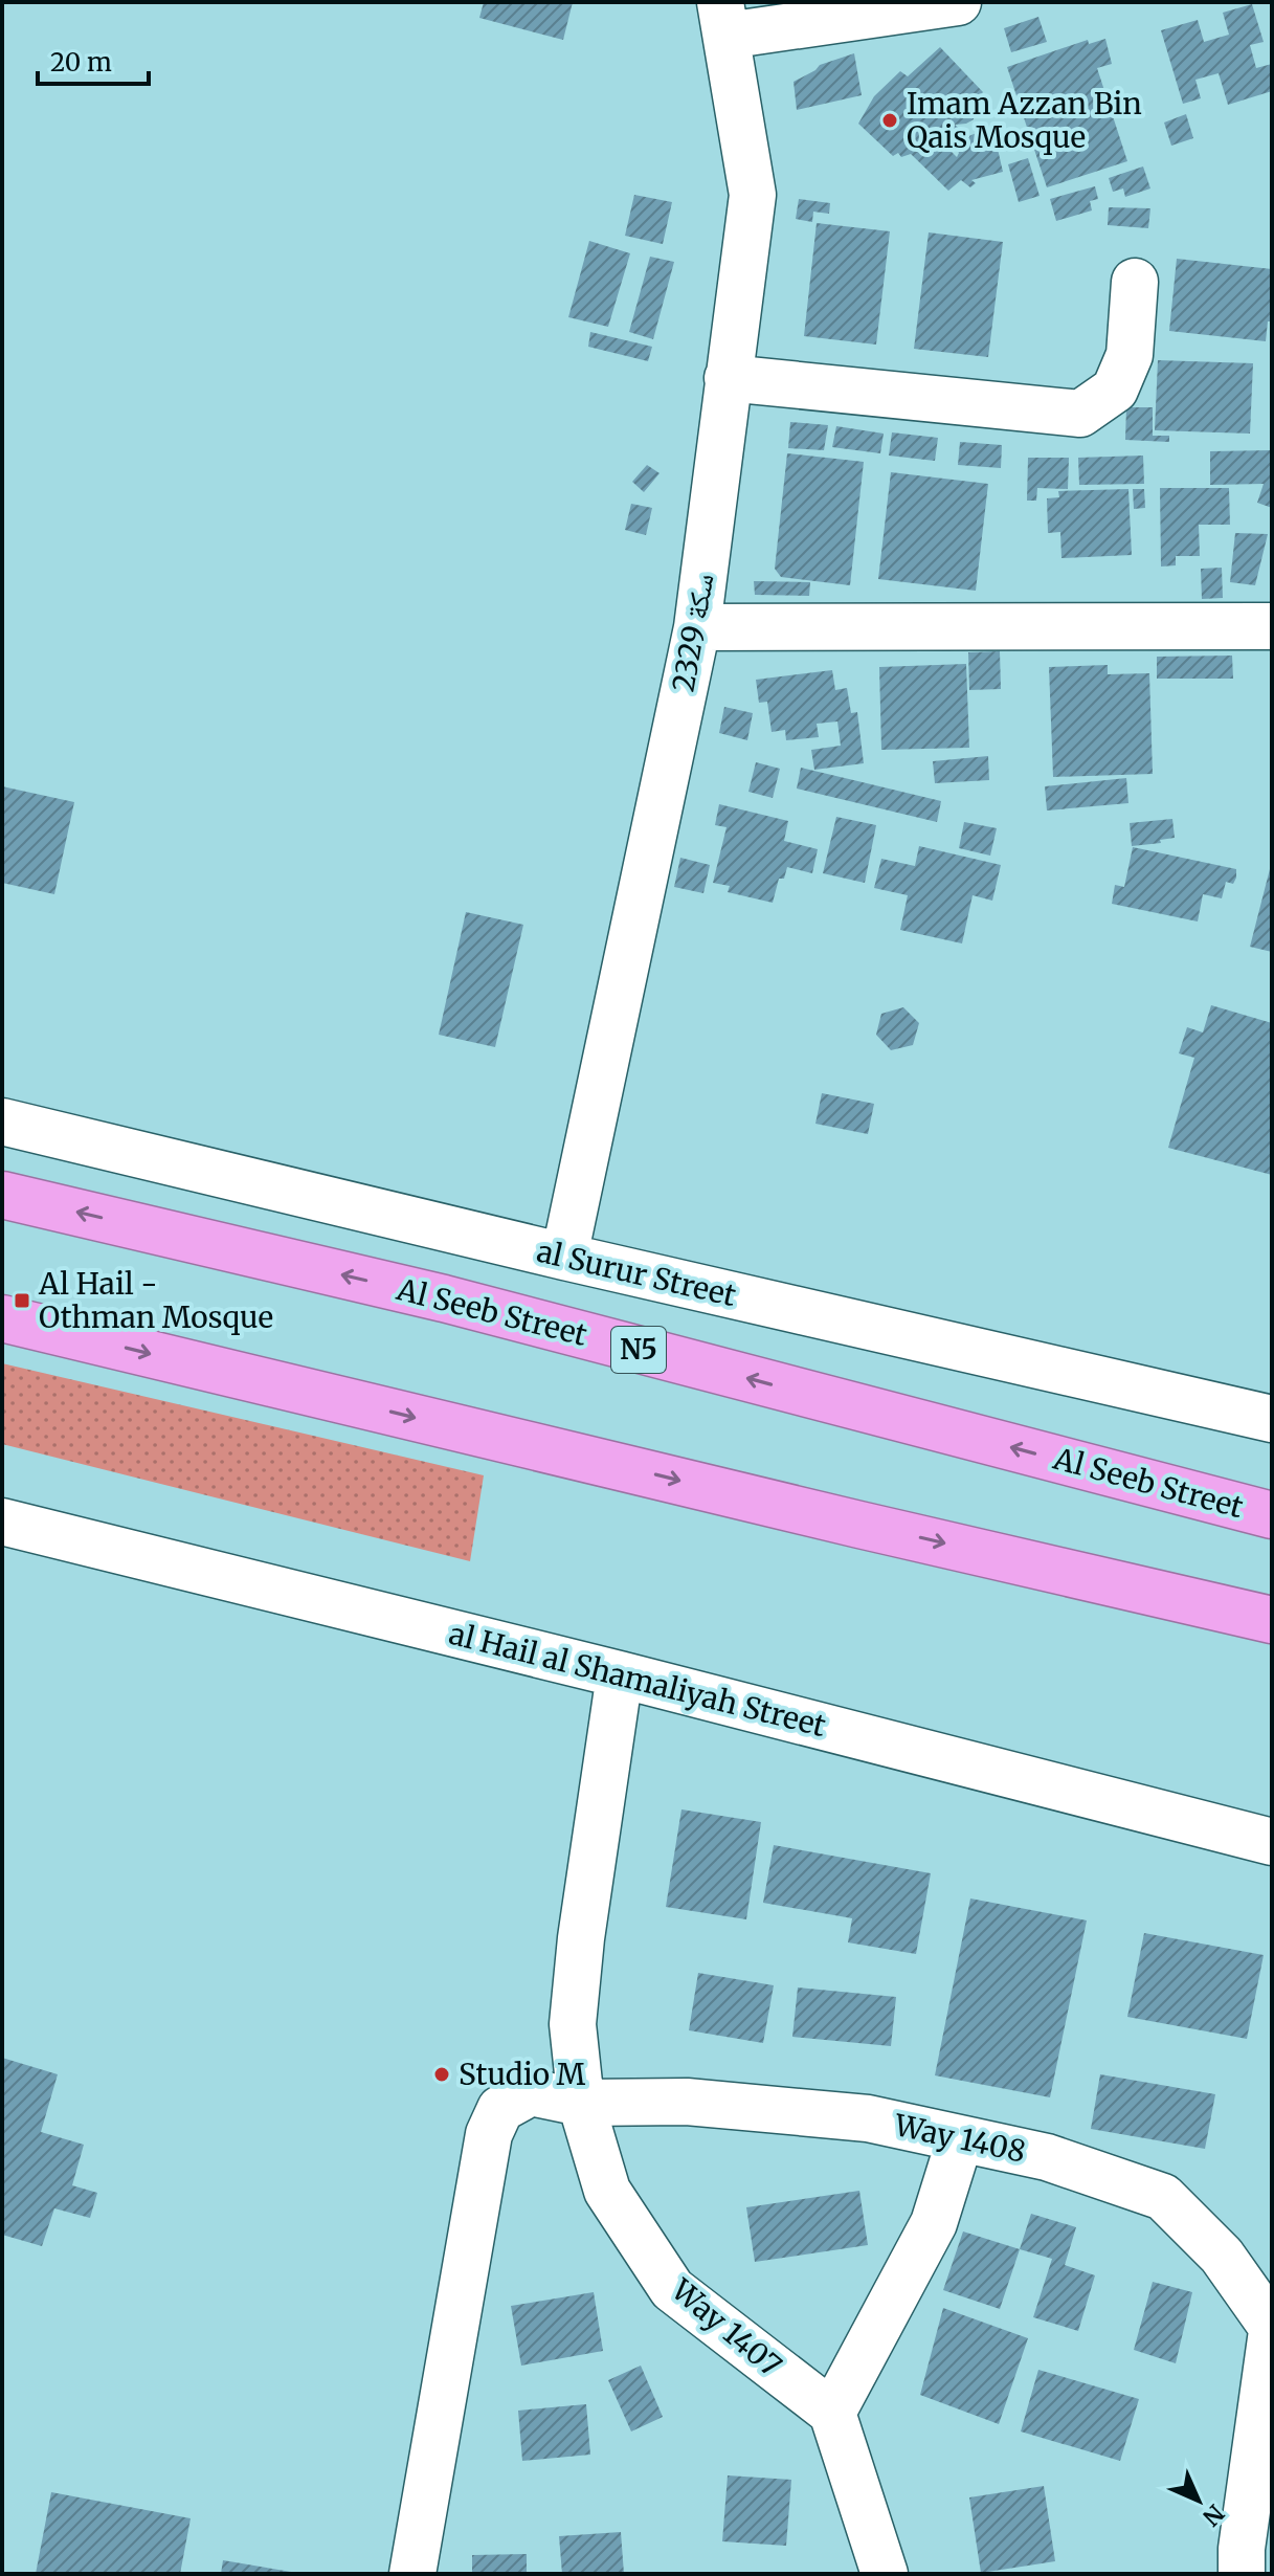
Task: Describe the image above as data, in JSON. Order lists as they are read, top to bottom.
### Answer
{
  "streets": {
    "highway": ["Al Seeb Street", "N5"],
    "street": [
      "سكة 2329",
      "al Surur Street",
      "al Hail al Shamaliyah Street",
      "Way 1408",
      "Way 1407"
    ]
  },
  "crossings": [
    ["سكة 2329", "al Surur Street"],
    ["al Hail al Shamaliyah Street", "Way 1407"],
    ["Way 1408", "Way 1407"]
  ],
  "places": {
    "other": ["Imam Azzan Bin Qais Mosque", "Studio M"],
    "transit": ["Al Hail - Othman Mosque"]
  },
  "scale_bar": "20 m",
  "north": "bottom right"
}
